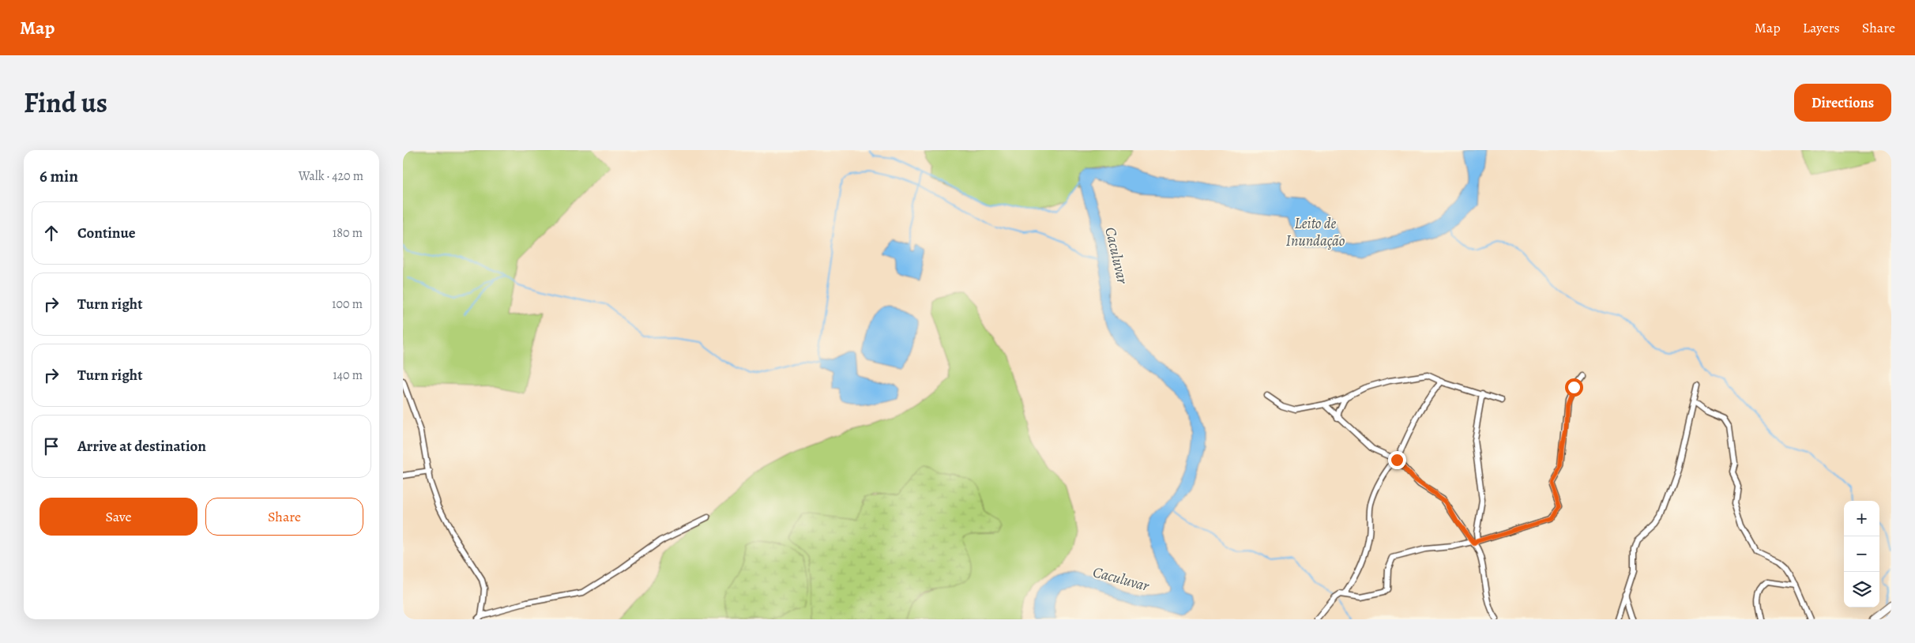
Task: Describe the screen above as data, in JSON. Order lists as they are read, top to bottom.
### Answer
{
  "water": ["Leito de Inundação", "Caculuvar"],
  "page": {
    "header": "Map",
    "nav": ["Map", "Layers", "Share"],
    "title": "Find us",
    "buttons": [
      "Directions",
      ["Save", "Share"]
    ],
    "heading": ["6 min", "Walk · 420 m"],
    "list": [
      ["Continue", "180 m"],
      ["Turn right", "100 m"],
      ["Turn right", "140 m"],
      "Arrive at destination"
    ],
    "map_buttons": ["+", "−"]
  }
}
